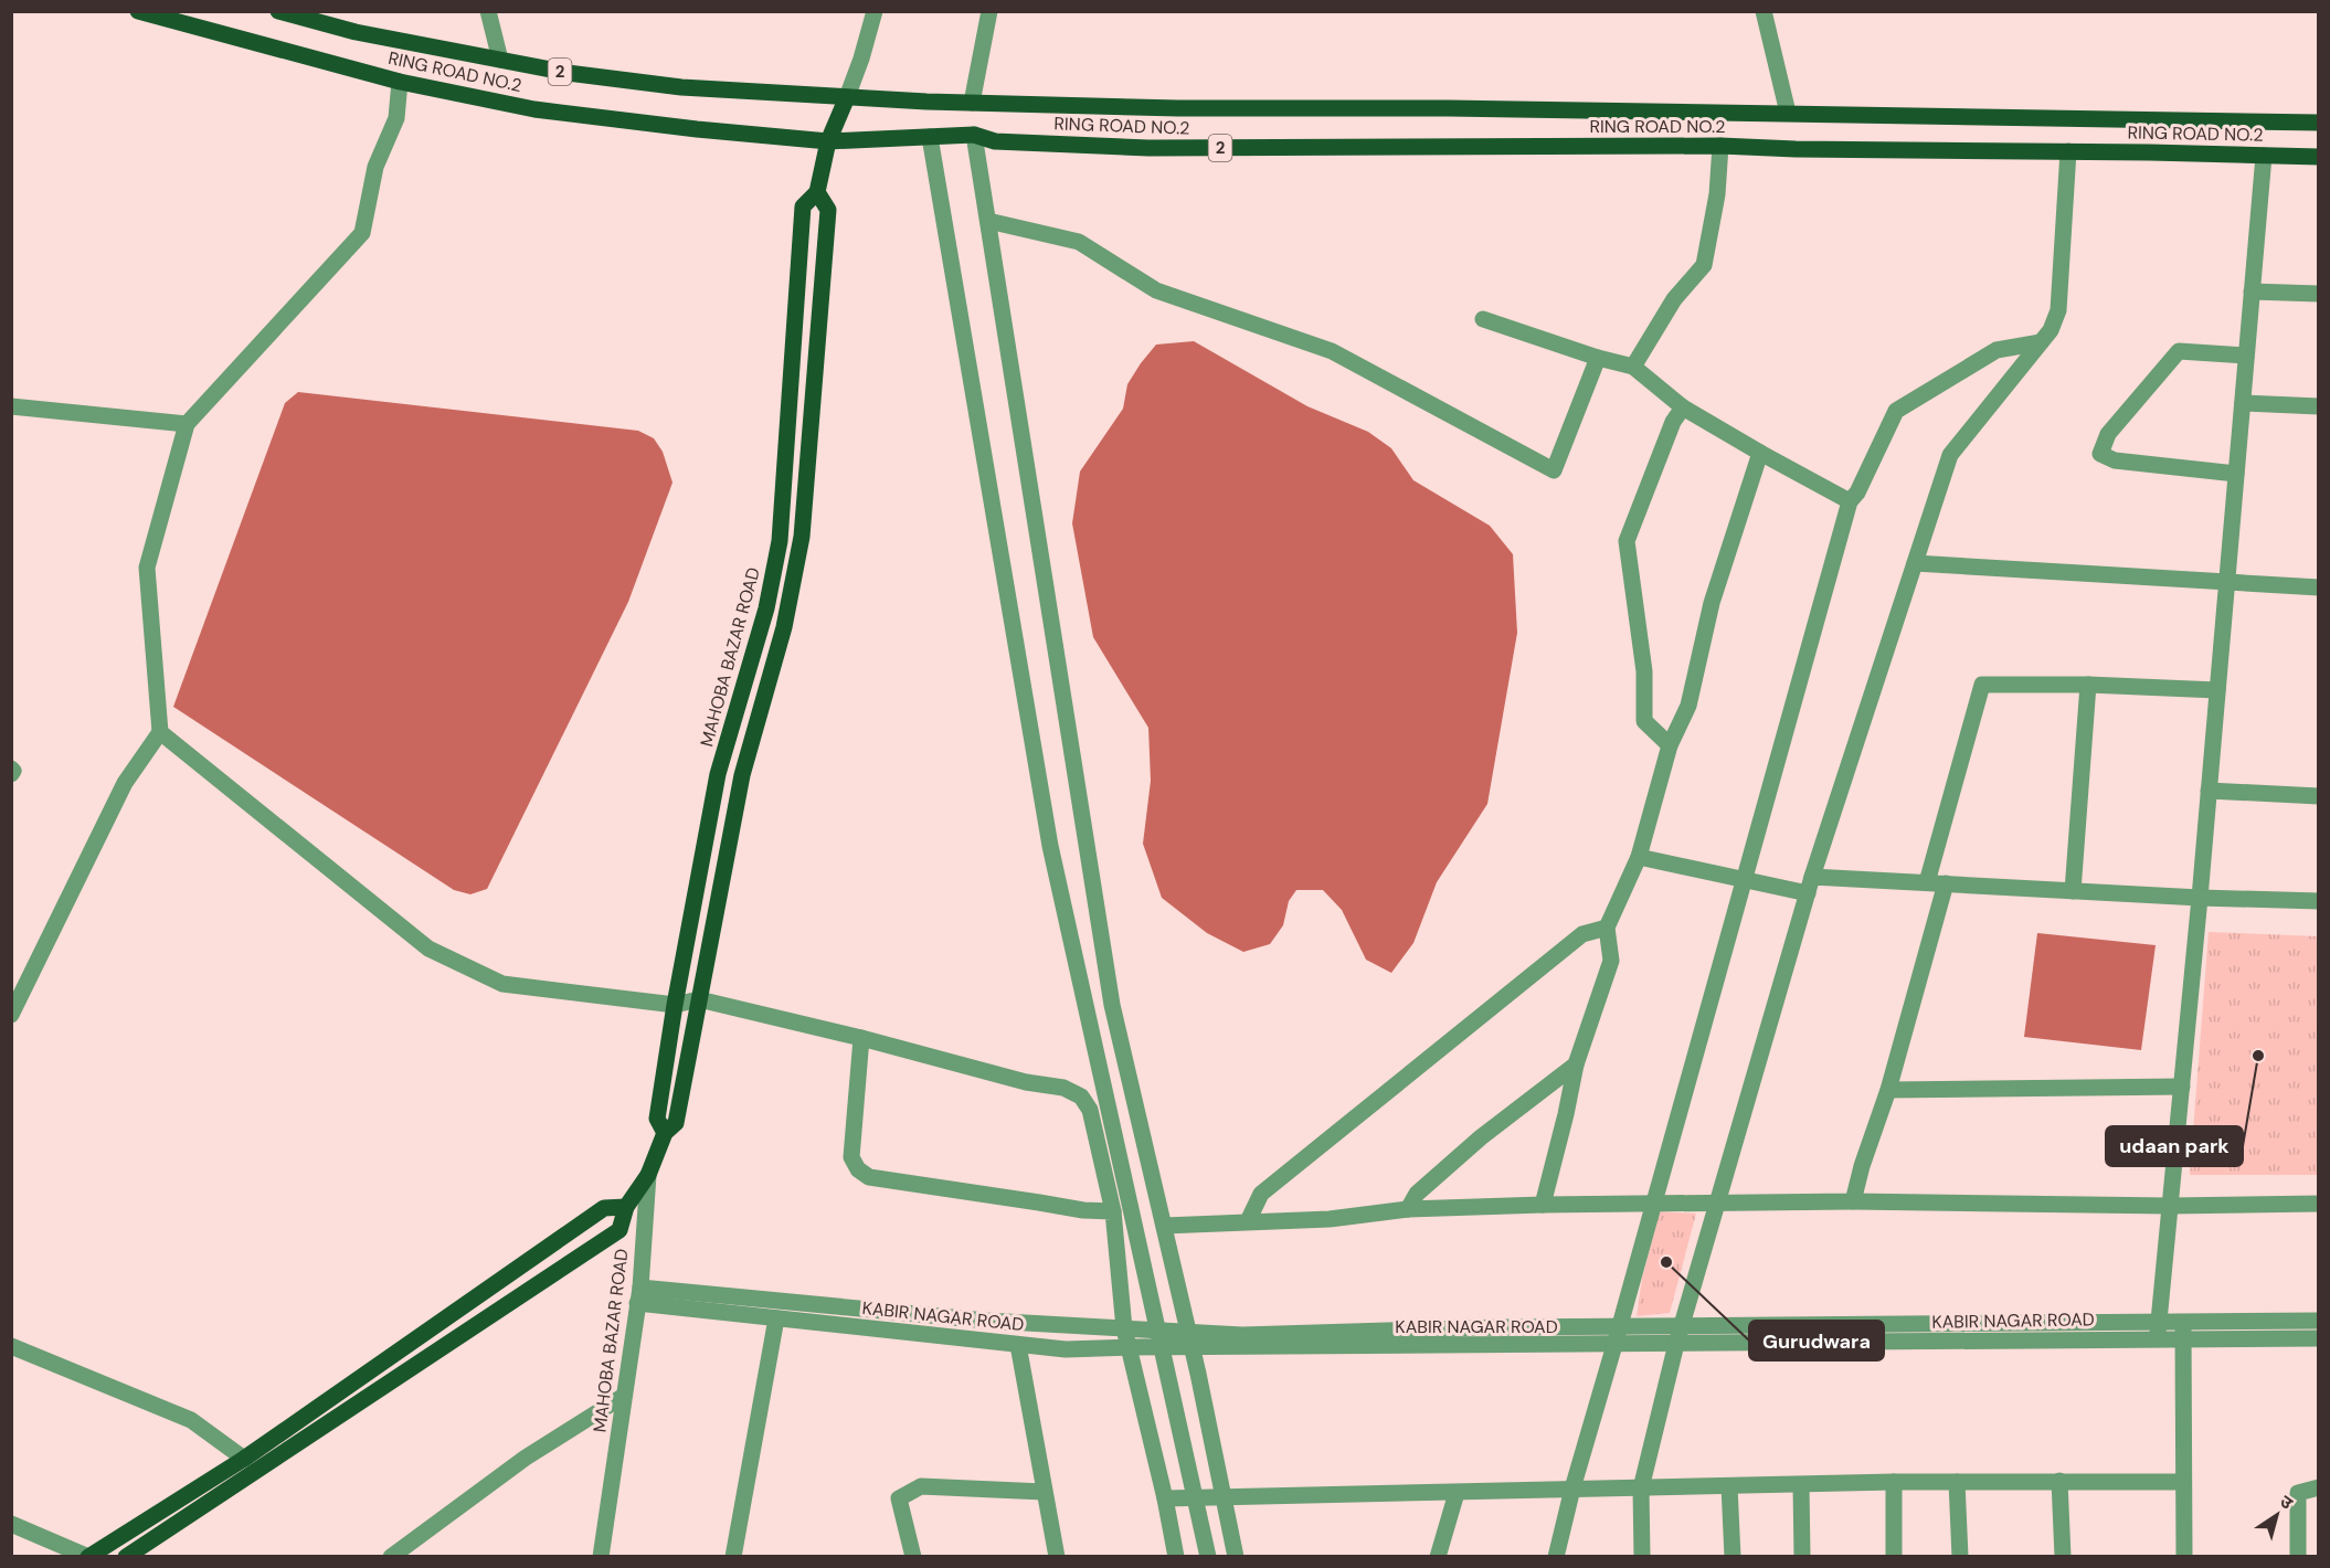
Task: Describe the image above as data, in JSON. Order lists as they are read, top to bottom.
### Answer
{
  "streets": {
    "main road": ["RING ROAD NO.2", "2", "MAHOBA BAZAR ROAD"],
    "street": ["KABIR NAGAR ROAD"]
  },
  "crossings": [
    ["RING ROAD NO.2", "MAHOBA BAZAR ROAD"],
    ["MAHOBA BAZAR ROAD", "KABIR NAGAR ROAD"]
  ],
  "places": ["udaan park", "Gurudwara"],
  "north": "top right"
}
